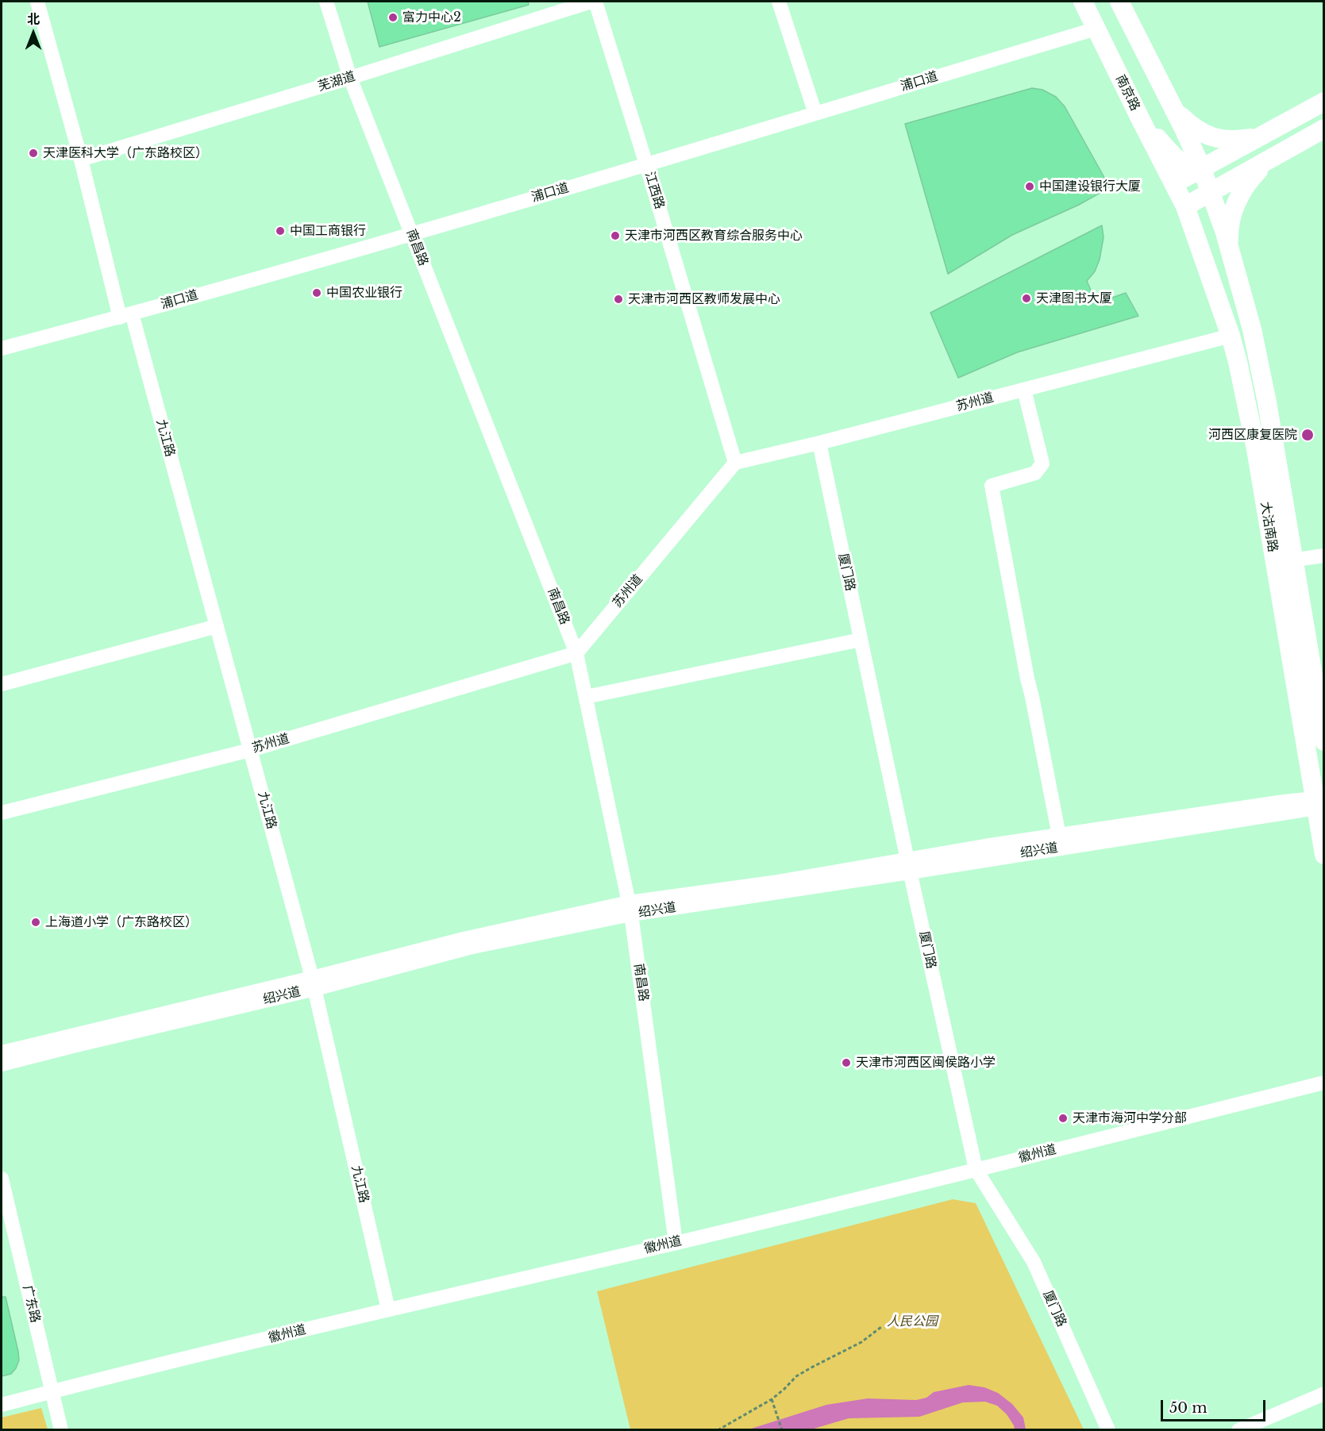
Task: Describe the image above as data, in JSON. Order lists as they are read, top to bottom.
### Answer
{
  "streets": {
    "main road": ["南京路", "大沽南路"],
    "street": [
      "芜湖道",
      "浦口道",
      "江西路",
      "南昌路",
      "苏州道",
      "九江路",
      "厦门路",
      "绍兴道",
      "徽州道",
      "广东路"
    ]
  },
  "crossings": [
    ["芜湖道", "江西路"],
    ["芜湖道", "南昌路"],
    ["芜湖道", "九江路"],
    ["浦口道", "南京路"],
    ["浦口道", "江西路"],
    ["浦口道", "南昌路"],
    ["浦口道", "九江路"],
    ["南京路", "大沽南路"],
    ["江西路", "苏州道"],
    ["南昌路", "苏州道"],
    ["南昌路", "绍兴道"],
    ["南昌路", "徽州道"],
    ["苏州道", "九江路"],
    ["苏州道", "大沽南路"],
    ["苏州道", "厦门路"],
    ["九江路", "绍兴道"],
    ["九江路", "徽州道"],
    ["大沽南路", "绍兴道"],
    ["厦门路", "绍兴道"],
    ["厦门路", "徽州道"],
    ["徽州道", "广东路"]
  ],
  "parks": ["人民公园"],
  "places": [
    "富力中心2",
    "天津医科大学（广东路校区）",
    "中国建设银行大厦",
    "中国工商银行",
    "天津市河西区教育综合服务中心",
    "中国农业银行",
    "天津图书大厦",
    "天津市河西区教师发展中心",
    "河西区康复医院",
    "上海道小学（广东路校区）",
    "天津市河西区闽侯路小学",
    "天津市海河中学分部"
  ],
  "scale_bar": "50 m",
  "north": "top"
}
